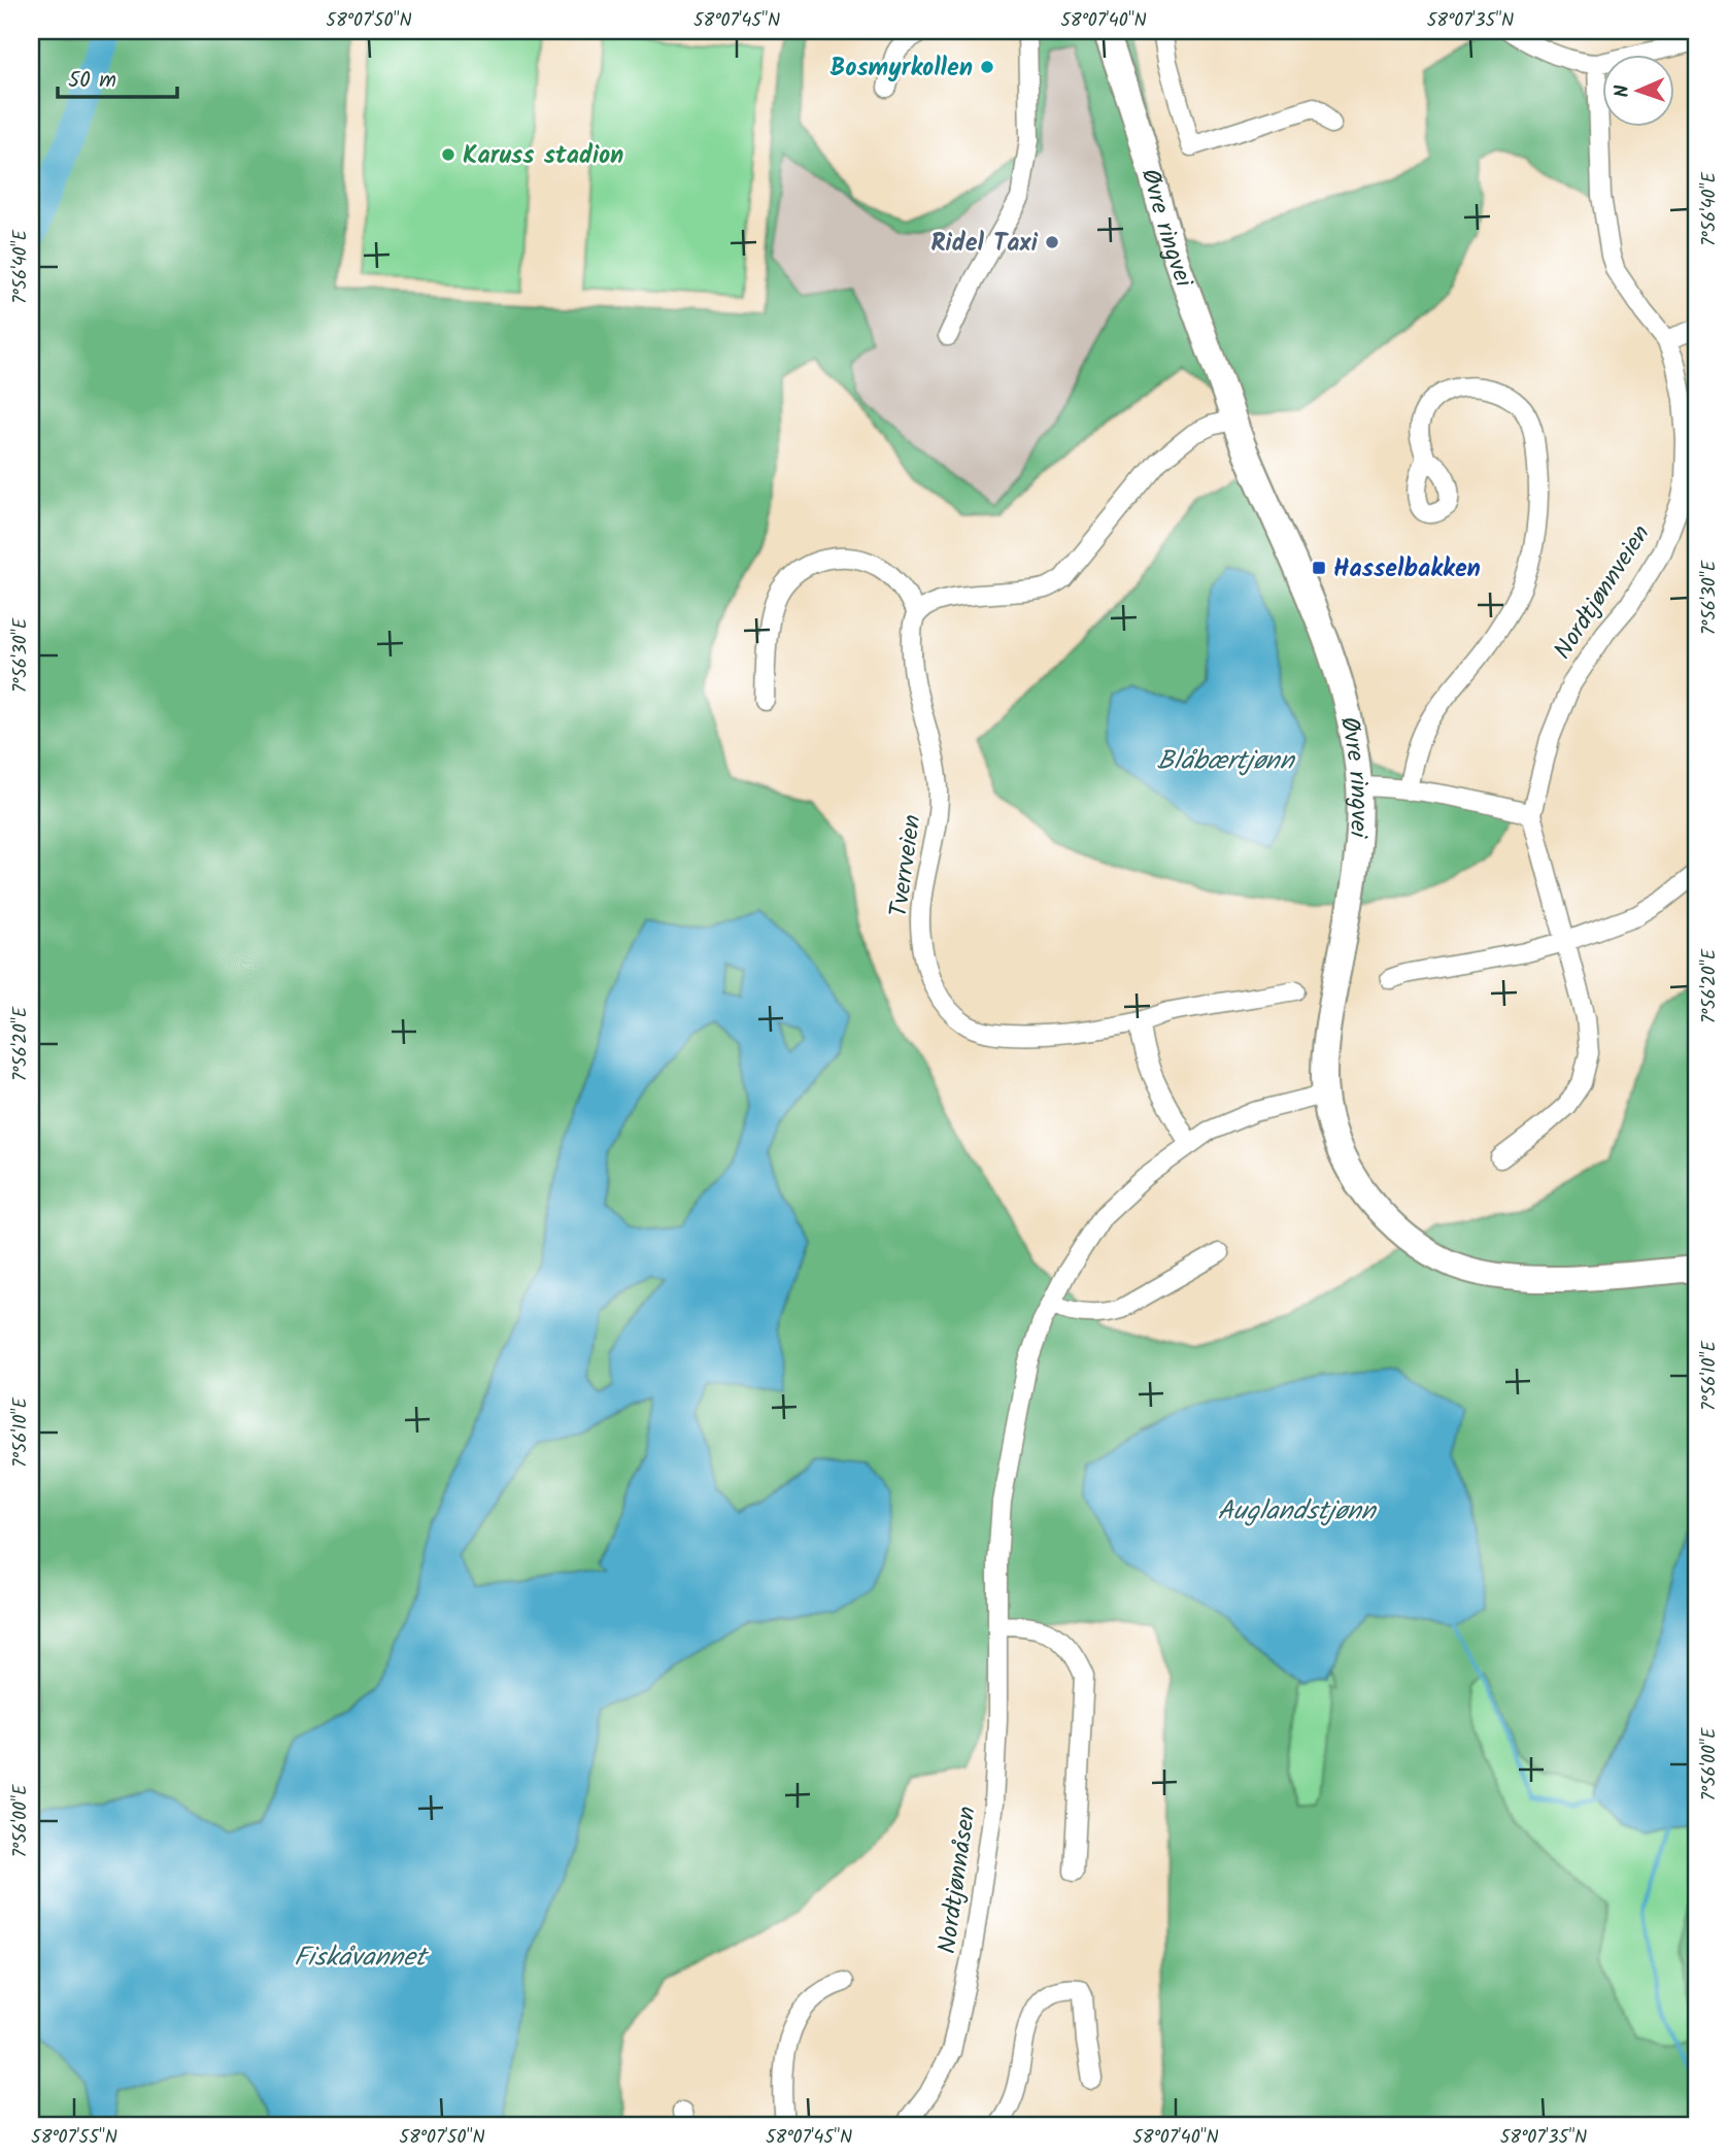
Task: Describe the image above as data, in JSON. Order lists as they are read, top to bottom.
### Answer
{
  "streets": {
    "street": [
      "Øvre ringvei",
      "Nordtjønnveien",
      "Tverrveien",
      "Nordtjønnåsen"
    ]
  },
  "crossings": [
    ["Øvre ringvei", "Nordtjønnåsen"]
  ],
  "water": ["Blåbærtjønn", "Auglandstjønn", "Fiskåvannet"],
  "places": {
    "other": ["Bosmyrkollen", "Karuss stadion", "Ridel Taxi"],
    "transit": ["Hasselbakken"]
  },
  "scale_bar": "50 m",
  "north": "left",
  "coordinates": [
    "58°07'50\"N",
    "58°07'45\"N",
    "58°07'40\"N",
    "58°07'35\"N",
    "7°56'40\"E",
    "7°56'30\"E",
    "7°56'20\"E",
    "7°56'10\"E",
    "7°56'00\"E",
    "58°07'55\"N"
  ]
}
